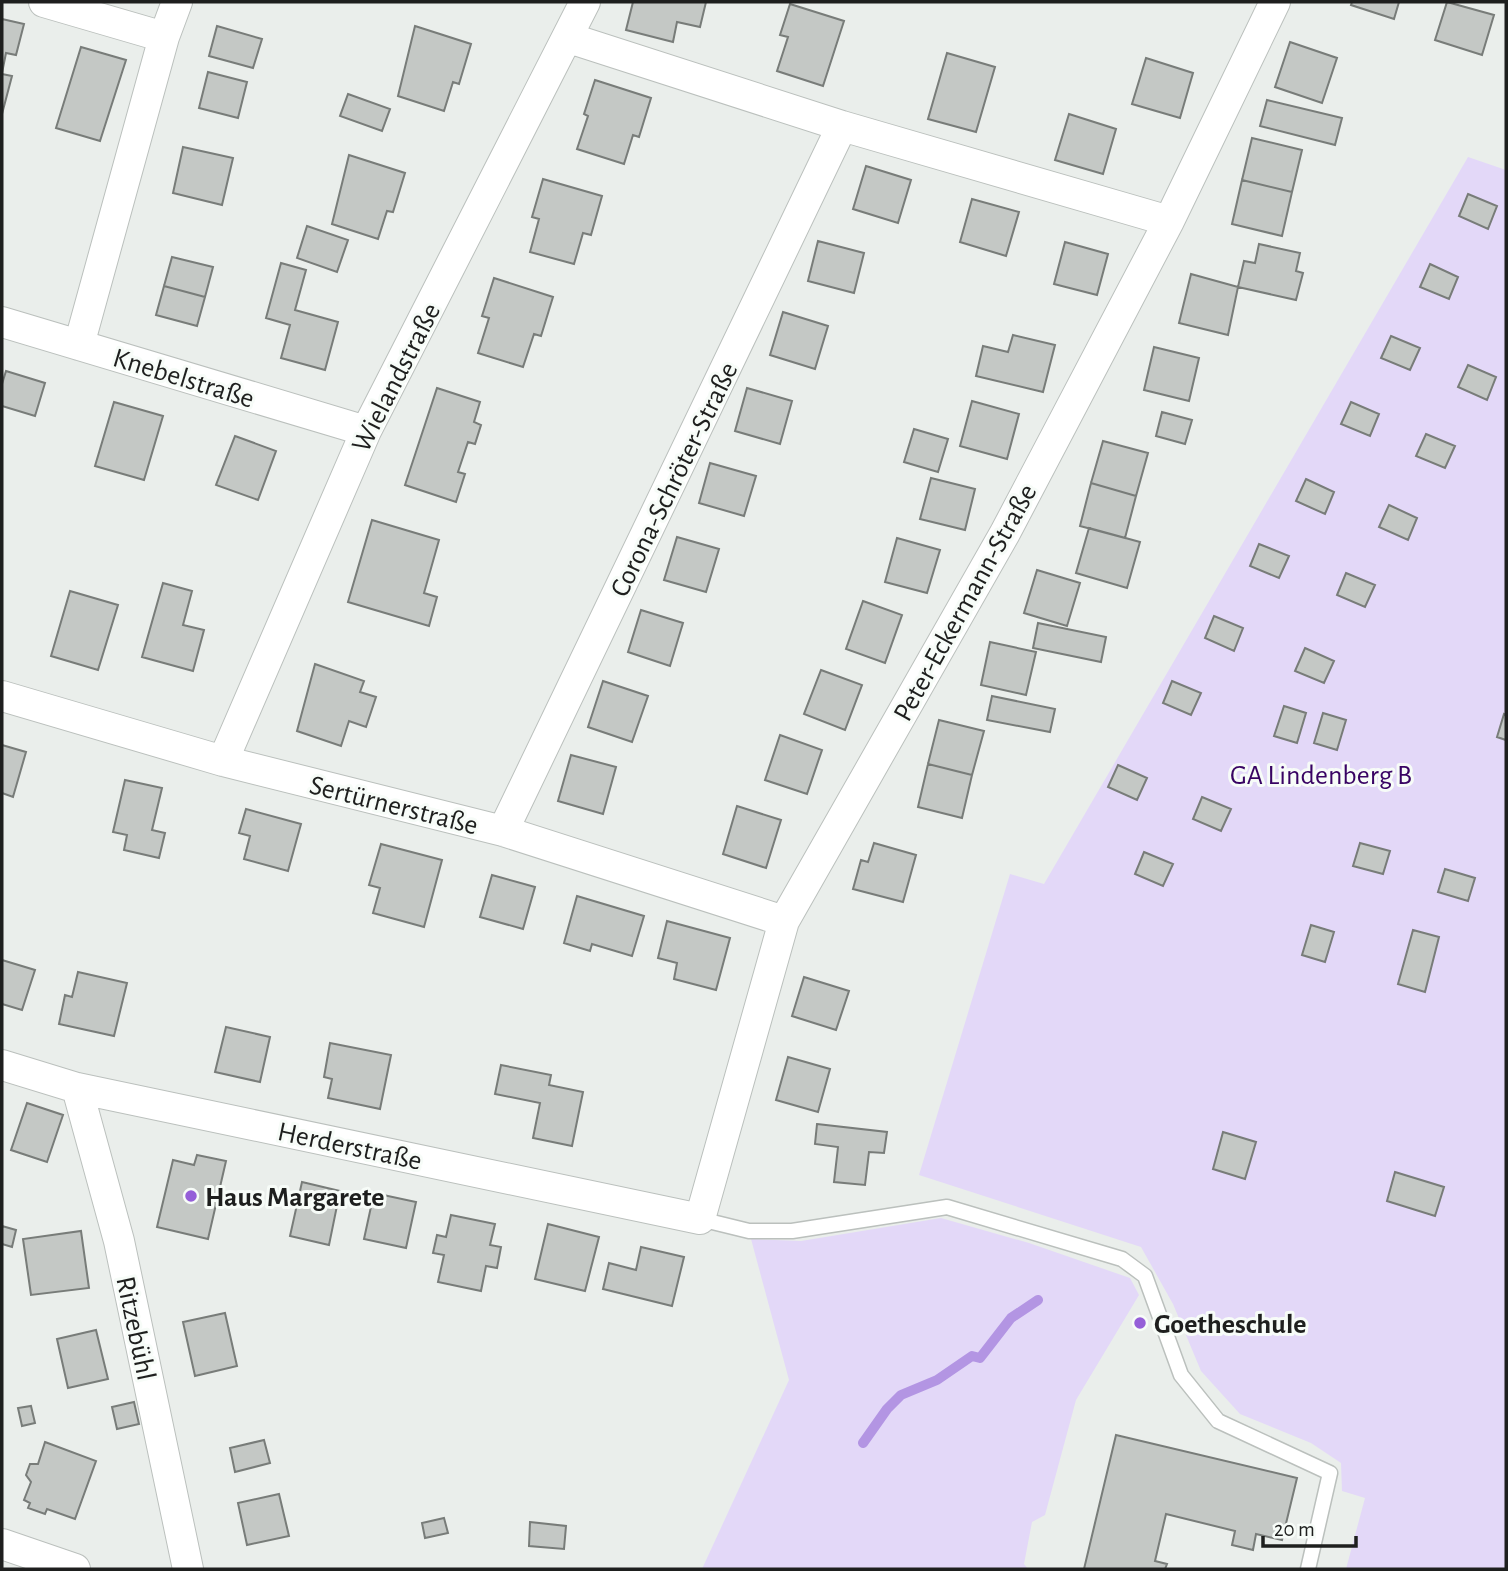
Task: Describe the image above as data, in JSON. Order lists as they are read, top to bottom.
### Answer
{
  "streets": {
    "street": [
      "Knebelstraße",
      "Wielandstraße",
      "Corona-Schröter-Straße",
      "Peter-Eckermann-Straße",
      "Sertürnerstraße",
      "Herderstraße",
      "Ritzebühl"
    ]
  },
  "crossings": [
    ["Knebelstraße", "Wielandstraße"],
    ["Wielandstraße", "Sertürnerstraße"],
    ["Corona-Schröter-Straße", "Sertürnerstraße"],
    ["Peter-Eckermann-Straße", "Sertürnerstraße"],
    ["Peter-Eckermann-Straße", "Herderstraße"],
    ["Herderstraße", "Ritzebühl"]
  ],
  "parks": ["GA Lindenberg B"],
  "places": ["Haus Margarete", "Goetheschule"],
  "scale_bar": "20 m"
}
